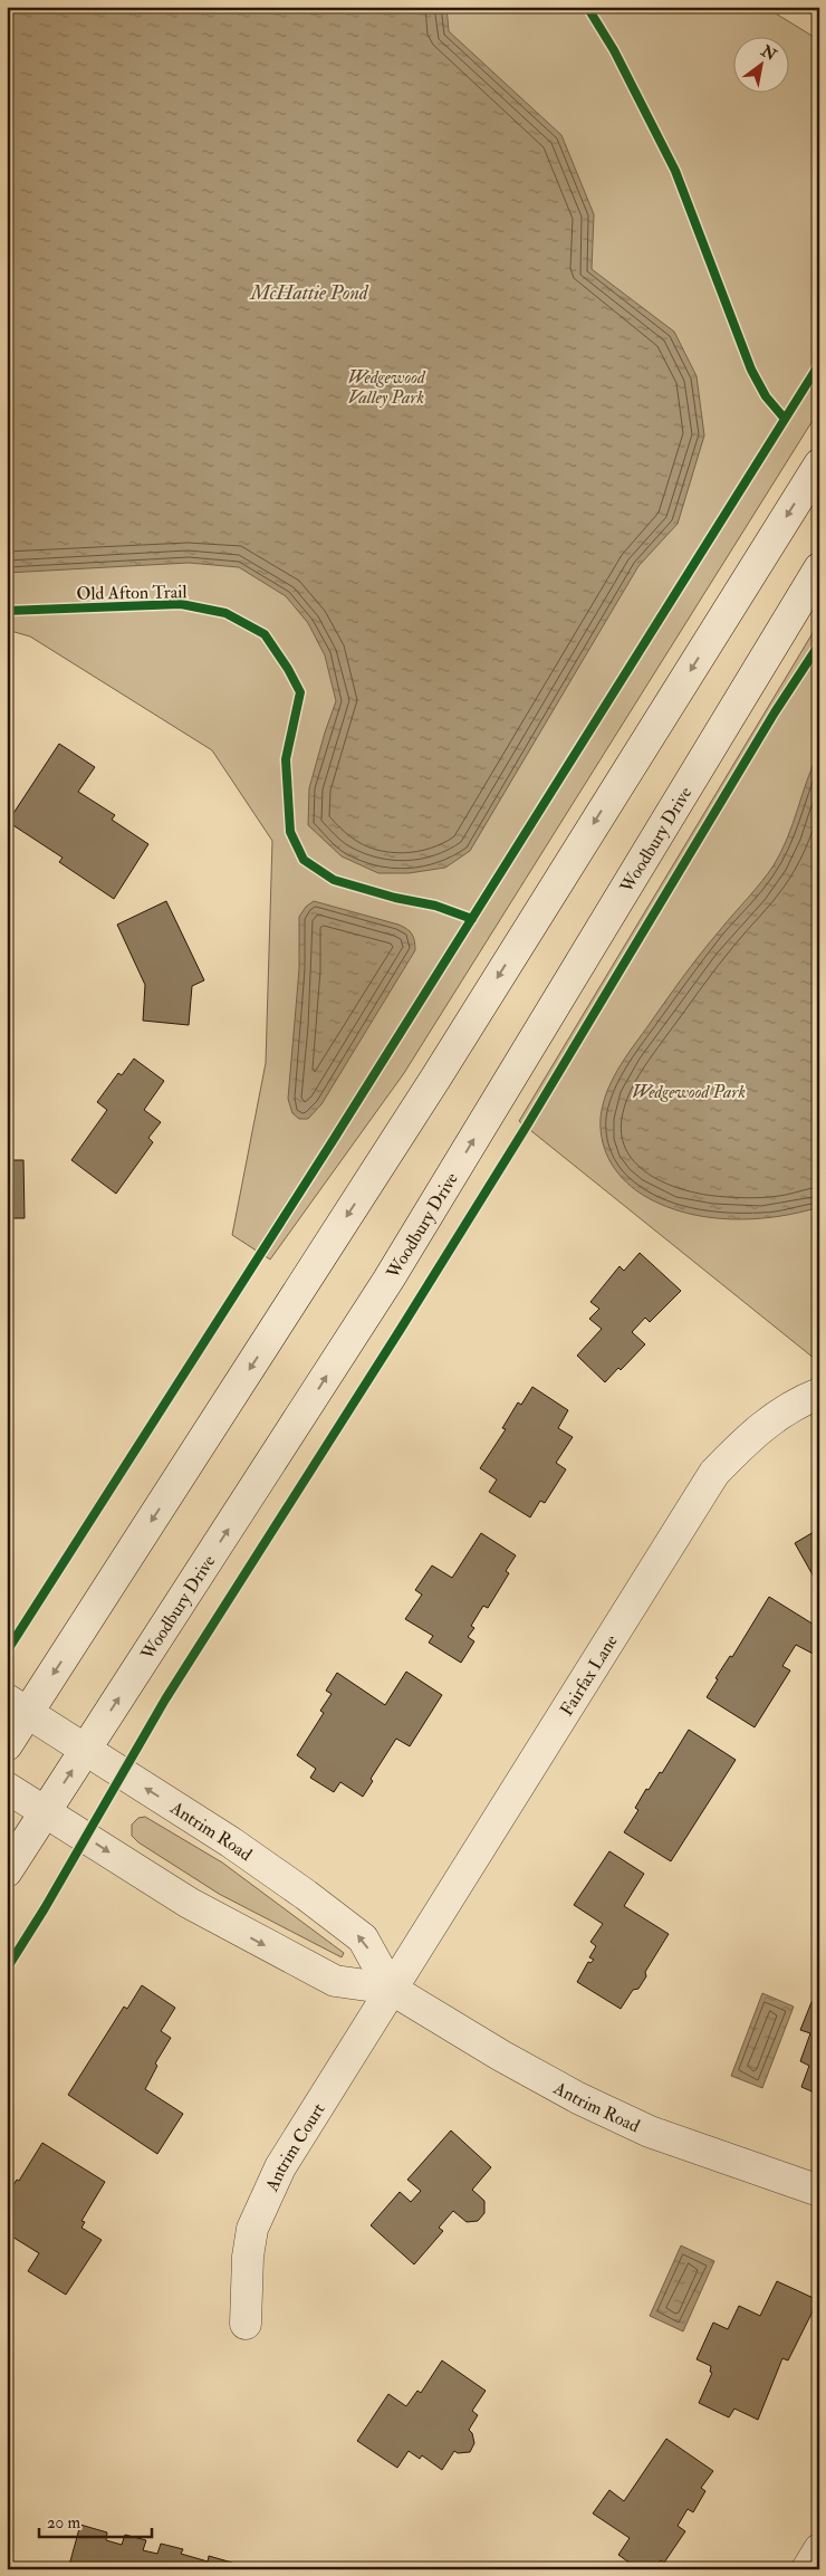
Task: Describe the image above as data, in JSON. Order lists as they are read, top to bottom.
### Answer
{
  "streets": {
    "main road": [
      "Woodbury Drive",
      "Fairfax Lane",
      "Antrim Road",
      "Antrim Court"
    ],
    "cycle path": ["Old Afton Trail"]
  },
  "crossings": [
    ["Woodbury Drive", "Antrim Road"],
    ["Fairfax Lane", "Antrim Road"],
    ["Fairfax Lane", "Antrim Court"],
    ["Antrim Road", "Antrim Court"]
  ],
  "water": ["McHattie Pond"],
  "parks": ["Wedgewood Valley Park", "Wedgewood Park"],
  "scale_bar": "20 m",
  "north": "top right"
}
